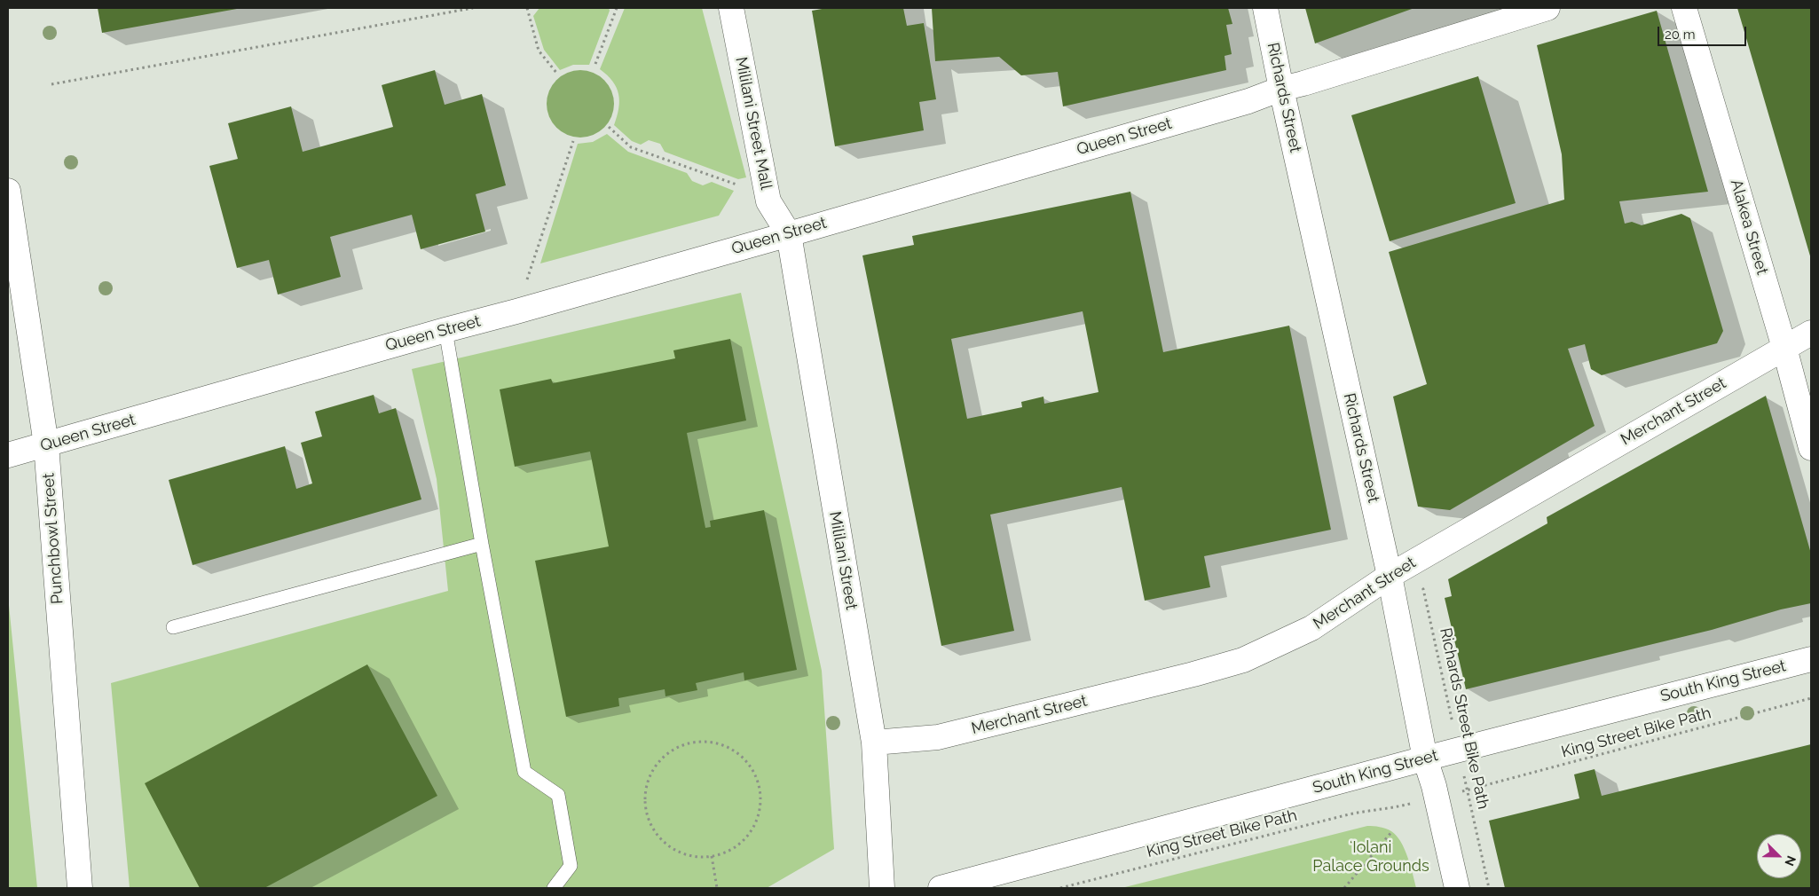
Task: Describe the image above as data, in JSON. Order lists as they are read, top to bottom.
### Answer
{
  "streets": {
    "main road": [
      "Richards Street",
      "Mililani Street Mall",
      "Queen Street",
      "Alakea Street",
      "Merchant Street",
      "Punchbowl Street",
      "Mililani Street",
      "South King Street"
    ],
    "path": ["Richards Street Bike Path", "King Street Bike Path"]
  },
  "crossings": [
    ["Richards Street", "Queen Street"],
    ["Richards Street", "Merchant Street"],
    ["Richards Street", "South King Street"],
    ["Richards Street", "Richards Street Bike Path"],
    ["Mililani Street Mall", "Queen Street"],
    ["Mililani Street Mall", "Mililani Street"],
    ["Queen Street", "Punchbowl Street"],
    ["Queen Street", "Mililani Street"],
    ["Alakea Street", "Merchant Street"],
    ["Merchant Street", "Mililani Street"],
    ["Merchant Street", "Richards Street Bike Path"],
    ["South King Street", "Richards Street Bike Path"],
    ["Richards Street Bike Path", "King Street Bike Path"]
  ],
  "parks": ["ʻIolani Palace Grounds"],
  "scale_bar": "20 m",
  "north": "bottom right"
}
